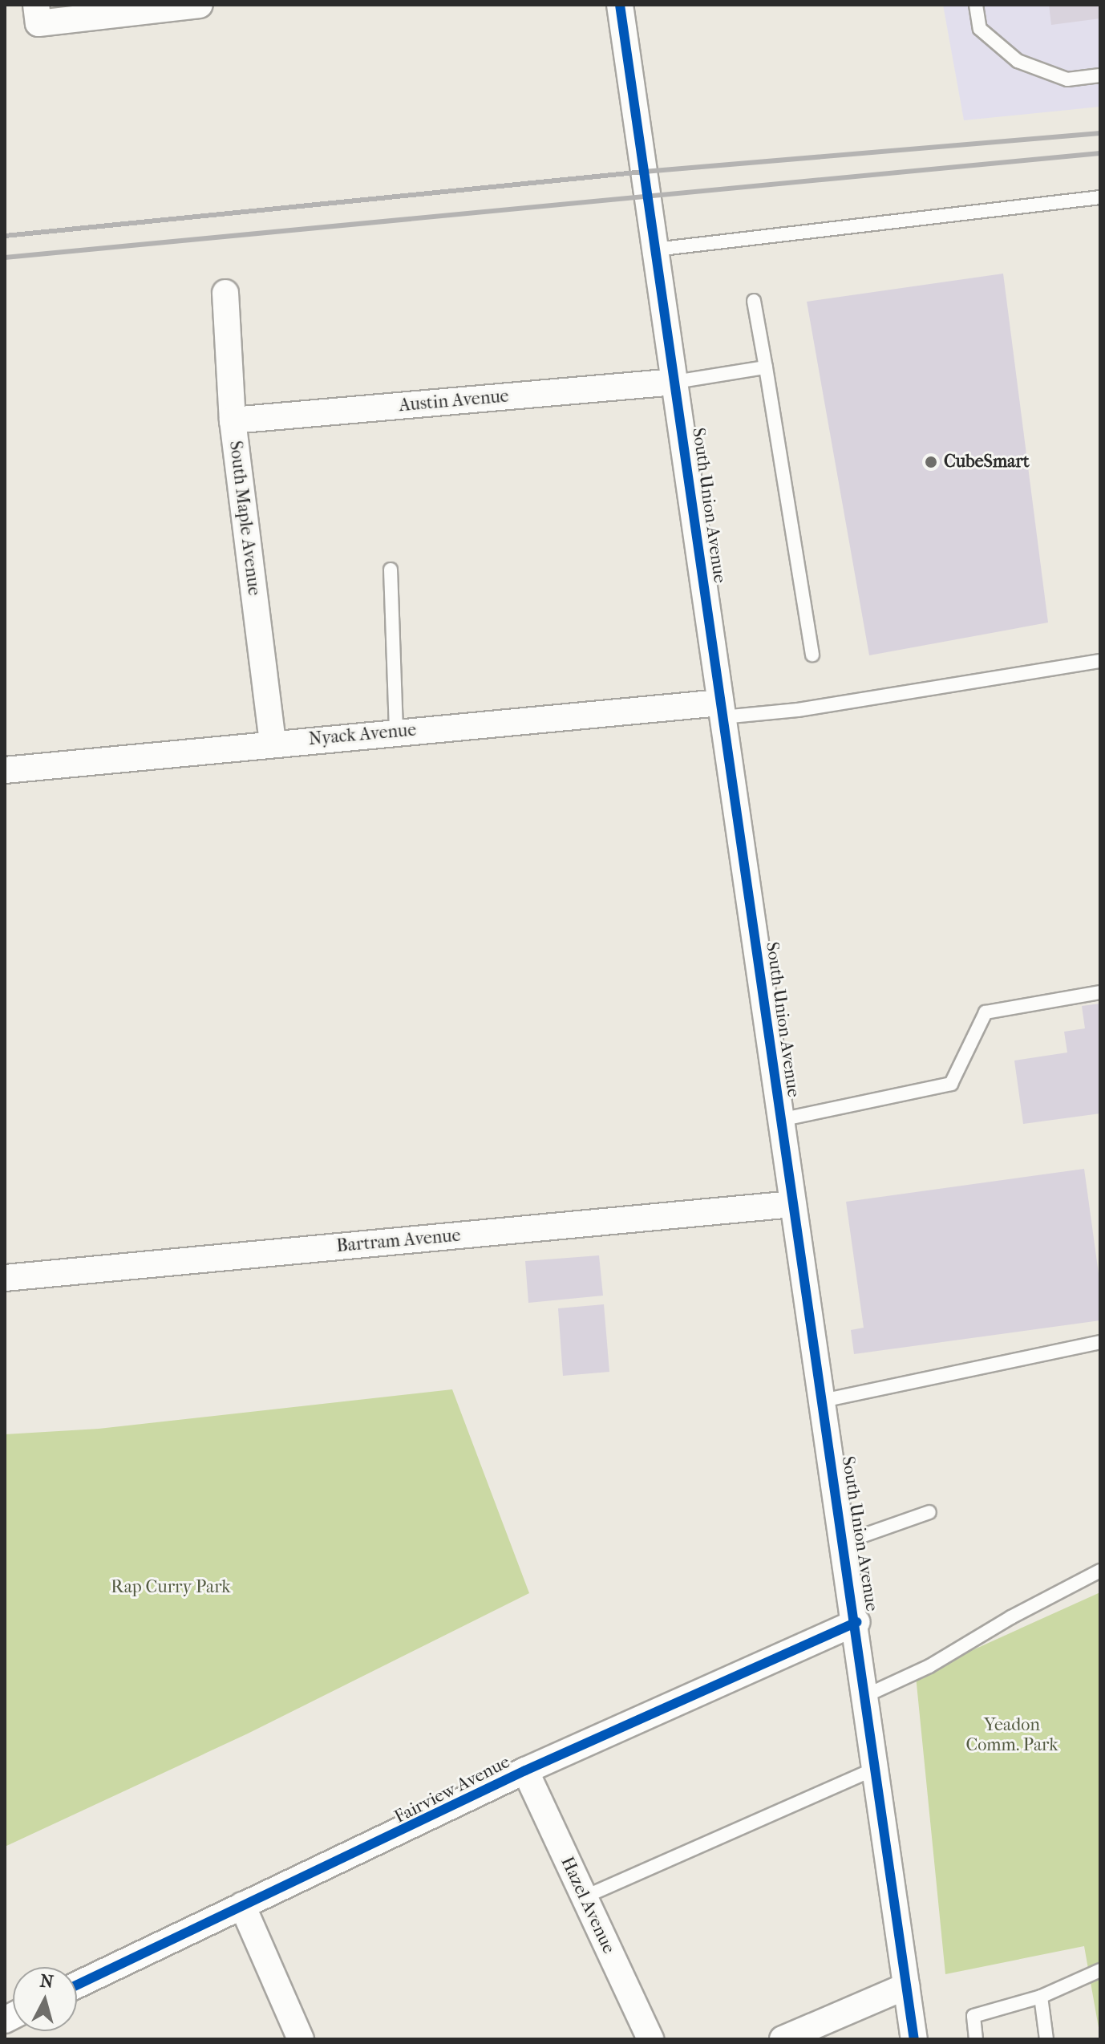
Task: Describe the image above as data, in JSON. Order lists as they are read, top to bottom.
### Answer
{
  "streets": {
    "street": [
      "Austin Avenue",
      "South Union Avenue",
      "South Maple Avenue",
      "Nyack Avenue",
      "Bartram Avenue",
      "Fairview Avenue",
      "Hazel Avenue"
    ]
  },
  "crossings": [
    ["Austin Avenue", "South Union Avenue"],
    ["Austin Avenue", "South Maple Avenue"],
    ["South Union Avenue", "Nyack Avenue"],
    ["South Union Avenue", "Bartram Avenue"],
    ["South Union Avenue", "Fairview Avenue"],
    ["South Maple Avenue", "Nyack Avenue"],
    ["Fairview Avenue", "Hazel Avenue"]
  ],
  "parks": ["Rap Curry Park", "Yeadon Comm. Park"],
  "places": ["CubeSmart"],
  "north": "top"
}
